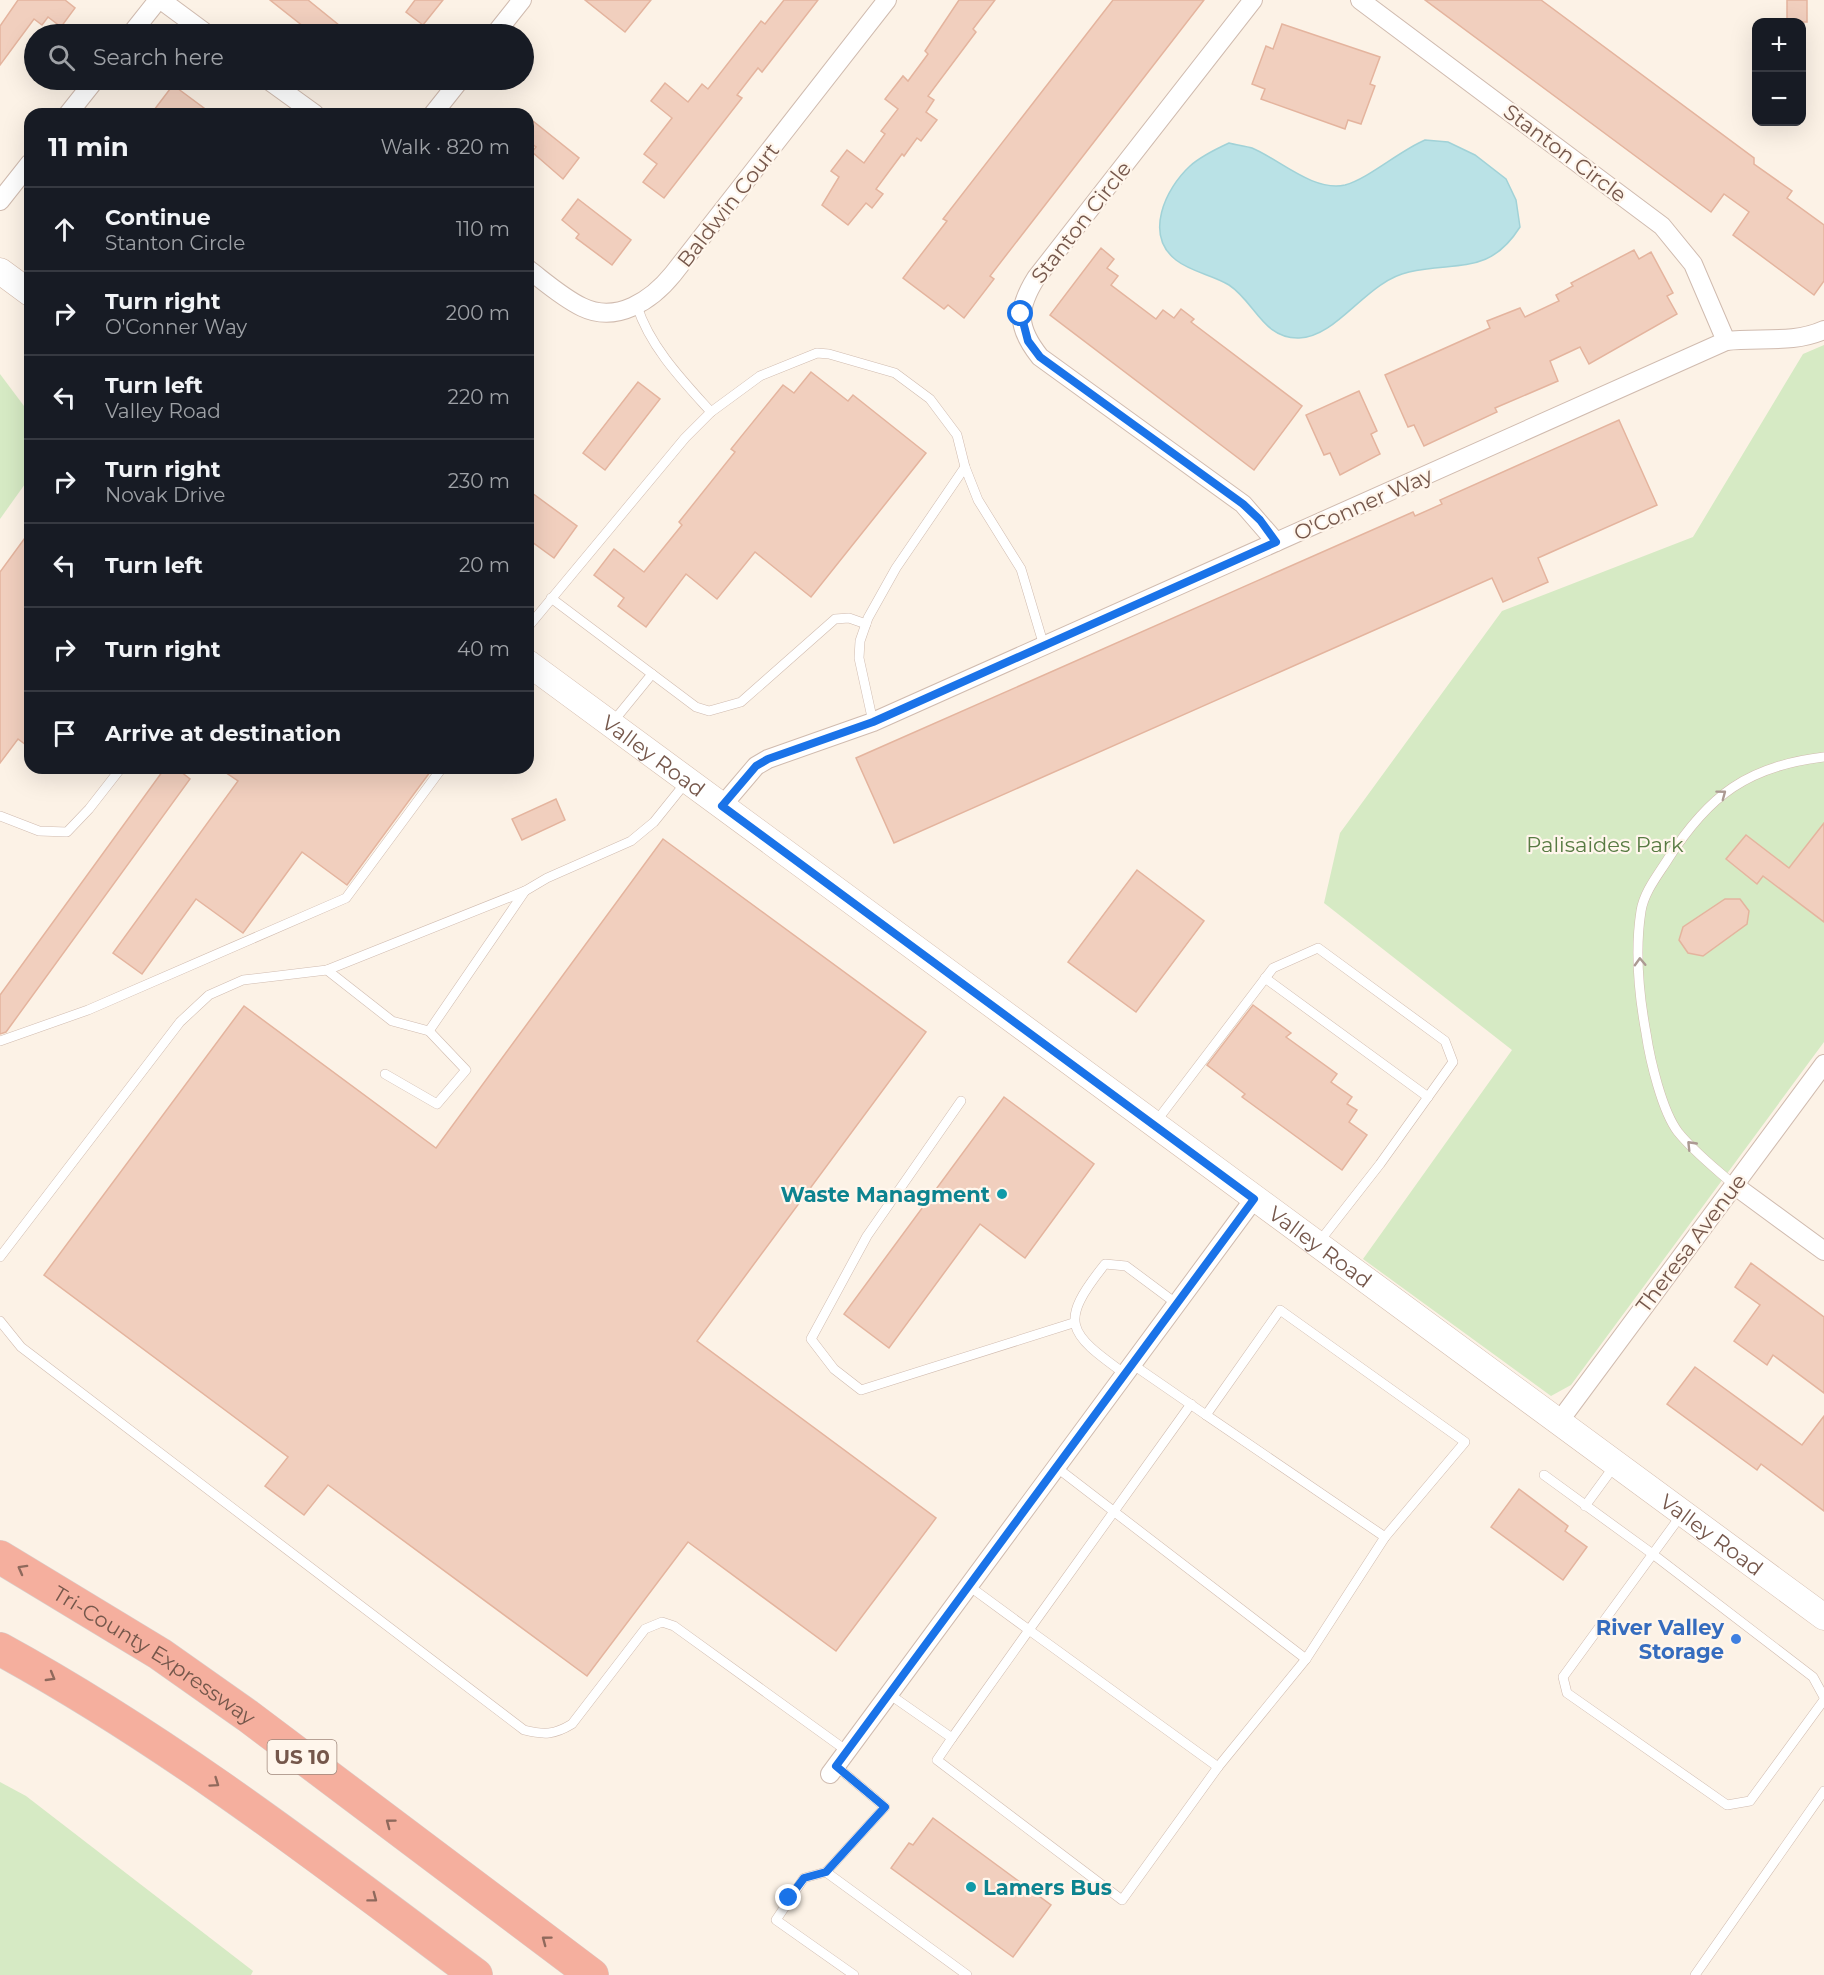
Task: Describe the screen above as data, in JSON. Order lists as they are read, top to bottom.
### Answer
{
  "streets": {
    "highway": ["Tri-County Expressway", "US 10"],
    "main road": ["Valley Road"],
    "street": [
      "Stanton Circle",
      "Baldwin Court",
      "O'Conner Way",
      "Theresa Avenue"
    ]
  },
  "crossings": [
    ["Stanton Circle", "O'Conner Way"],
    ["O'Conner Way", "Valley Road"],
    ["Valley Road", "Theresa Avenue"]
  ],
  "parks": ["Palisaides Park"],
  "places": ["Waste Managment", "River Valley Storage", "Lamers Bus"],
  "page": {
    "map_buttons": ["+", "−"],
    "search": "Search here",
    "heading": ["11 min", "Walk · 820 m"],
    "list": [
      ["Continue", "Stanton Circle", "110 m"],
      ["Turn right", "O'Conner Way", "200 m"],
      ["Turn left", "Valley Road", "220 m"],
      ["Turn right", "Novak Drive", "230 m"],
      ["Turn left", "20 m"],
      ["Turn right", "40 m"],
      "Arrive at destination"
    ]
  }
}
